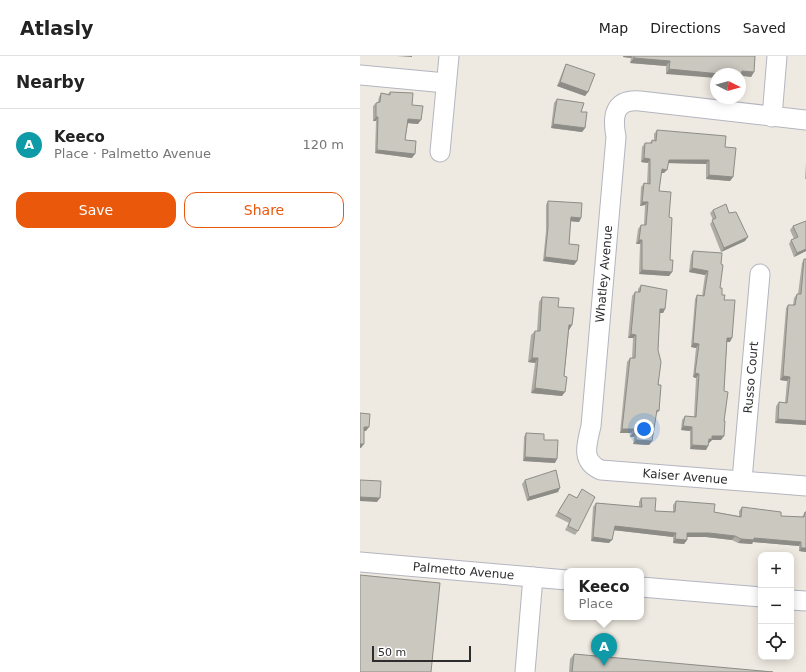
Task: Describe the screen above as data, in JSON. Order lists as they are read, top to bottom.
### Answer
{
  "streets": {
    "street": [
      "Whatley Avenue",
      "Russo Court",
      "Kaiser Avenue",
      "Palmetto Avenue"
    ]
  },
  "crossings": [
    ["Whatley Avenue", "Kaiser Avenue"],
    ["Russo Court", "Kaiser Avenue"]
  ],
  "scale_bar": "50 m",
  "north": "right",
  "page": {
    "header": "Atlasly",
    "nav": ["Map", "Directions", "Saved"],
    "heading": "Nearby",
    "list": [
      {
        "mark": "A",
        "name": "Keeco",
        "note": "Place · Palmetto Avenue",
        "value": "120 m"
      }
    ],
    "buttons": ["Save", "Share"],
    "map_buttons": ["+", "−"],
    "popup": ["Keeco", "Place"],
    "pins": "A",
    "scale": "50 m"
  }
}
